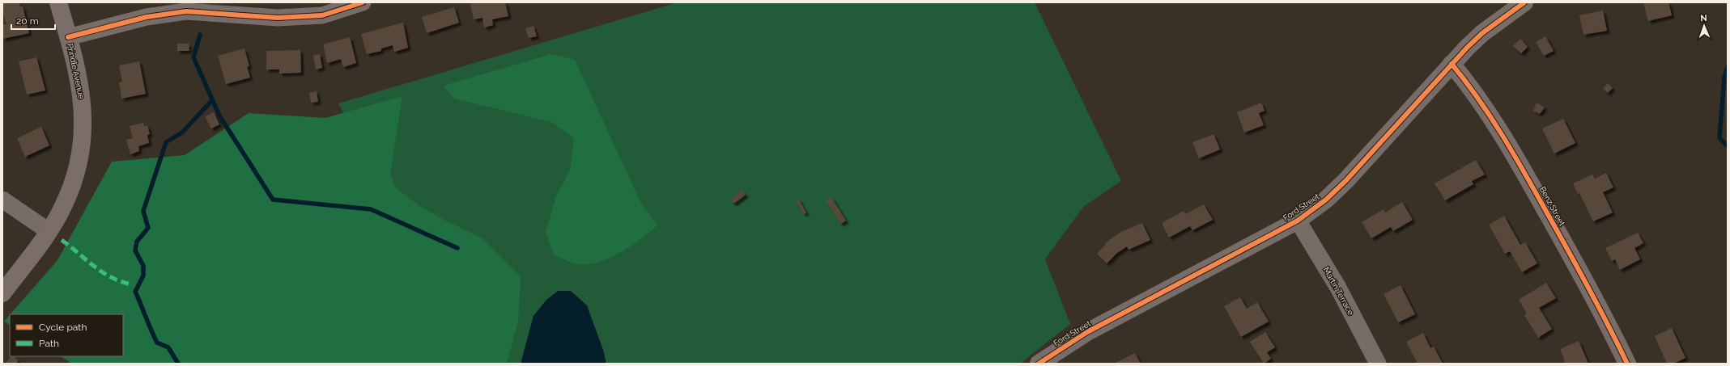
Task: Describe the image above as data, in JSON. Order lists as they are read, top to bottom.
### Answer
{
  "streets": {
    "main road": ["Prindle Avenue"],
    "street": ["Benz Street", "Ford Street", "Martin Terrace"]
  },
  "crossings": [
    ["Benz Street", "Ford Street"],
    ["Ford Street", "Martin Terrace"]
  ],
  "legend": ["Cycle path", "Path"],
  "scale_bar": "20 m",
  "north": "top"
}
